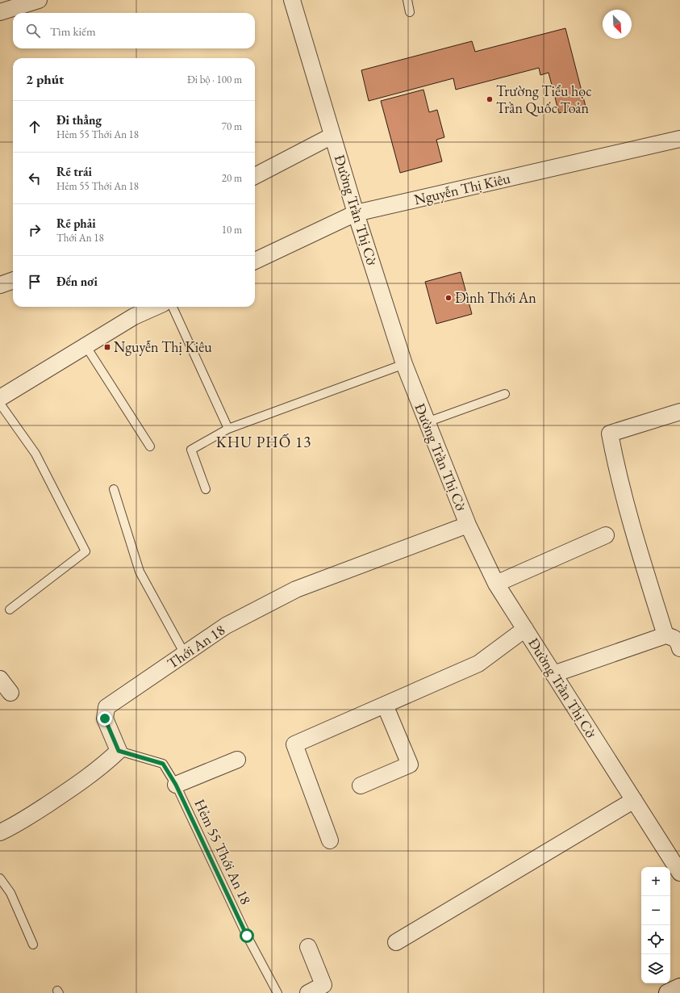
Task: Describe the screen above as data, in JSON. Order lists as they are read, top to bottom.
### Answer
{
  "streets": {
    "street": ["Nguyễn Thị Kiêu", "Đường Trần Thị Cờ", "Thới An 18"],
    "lane": ["Hẻm 55 Thới An 18"]
  },
  "crossings": [
    ["Nguyễn Thị Kiêu", "Đường Trần Thị Cờ"],
    ["Đường Trần Thị Cờ", "Thới An 18"],
    ["Thới An 18", "Hẻm 55 Thới An 18"]
  ],
  "districts": ["KHU PHỐ 13"],
  "places": {
    "other": ["Trường Tiểu học Trần Quốc Toản", "Đình Thới An"],
    "transit": ["Nguyễn Thị Kiêu"]
  },
  "north": "bottom right",
  "page": {
    "search": "Tìm kiếm",
    "heading": ["2 phút", "Đi bộ · 100 m"],
    "list": [
      ["Đi thẳng", "Hẻm 55 Thới An 18", "70 m"],
      ["Rẽ trái", "Hẻm 55 Thới An 18", "20 m"],
      ["Rẽ phải", "Thới An 18", "10 m"],
      "Đến nơi"
    ],
    "map_buttons": ["+", "−"]
  }
}
